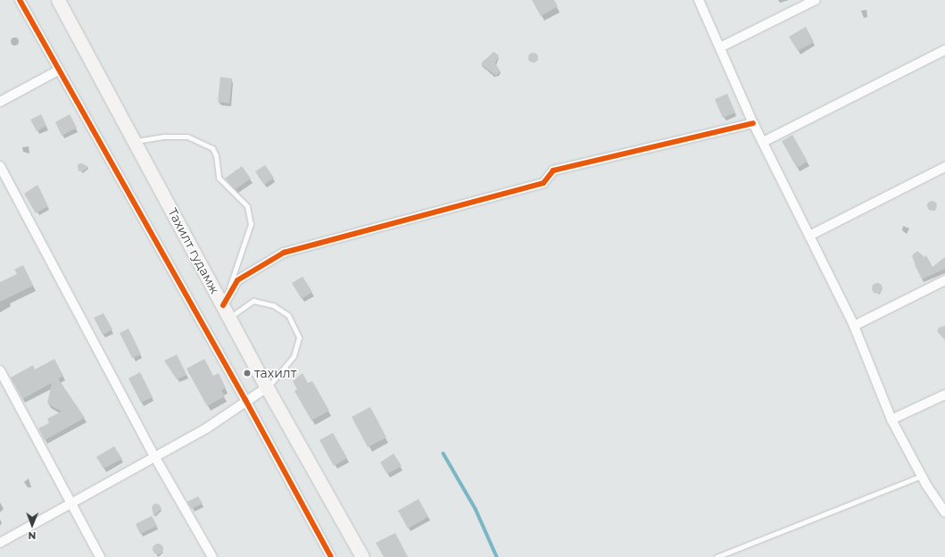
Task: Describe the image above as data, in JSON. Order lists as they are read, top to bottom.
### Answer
{
  "streets": {
    "main road": ["Тахилт гудамж"]
  },
  "places": ["тахилт"],
  "north": "bottom"
}
